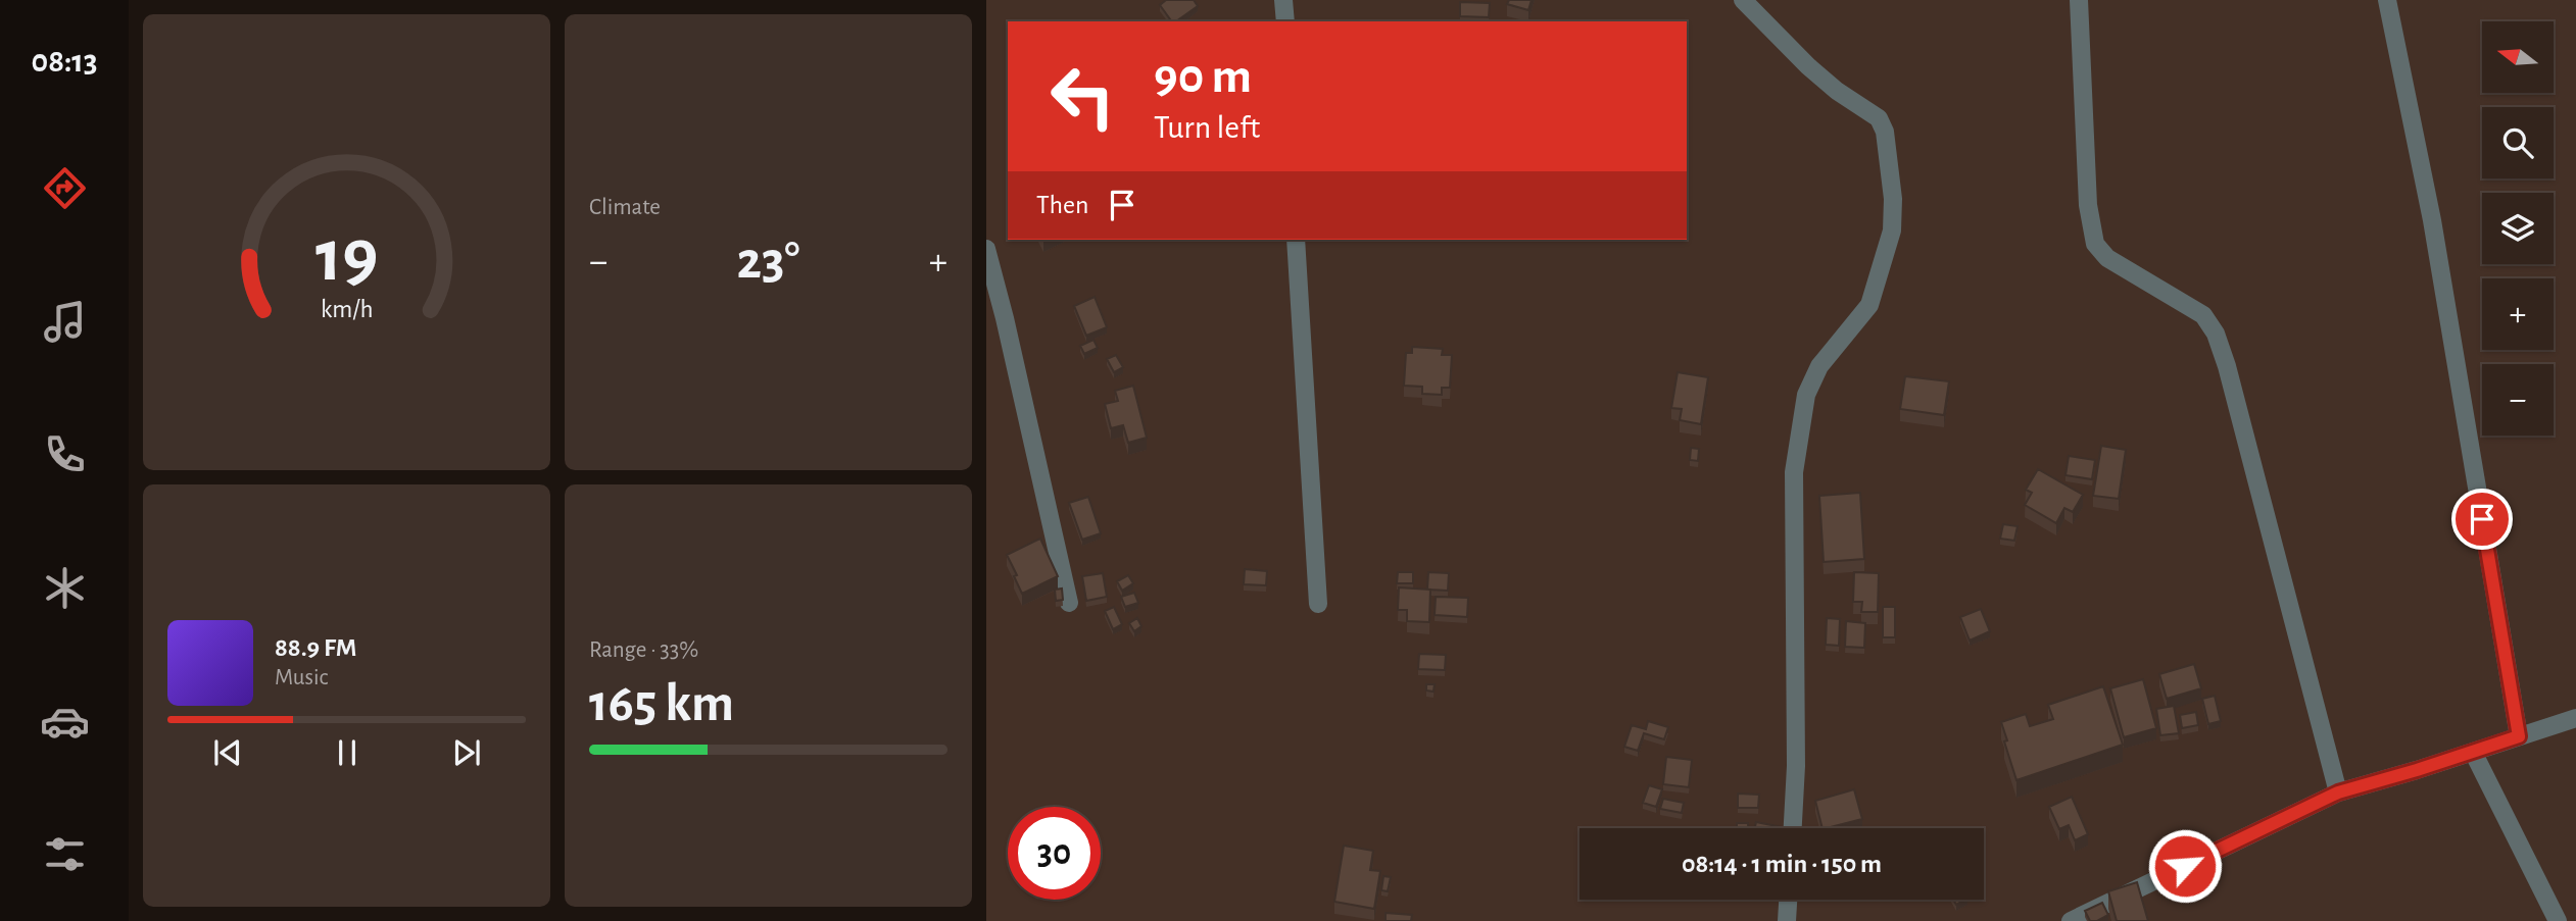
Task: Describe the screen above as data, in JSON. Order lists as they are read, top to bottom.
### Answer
{
  "north": "left",
  "page": {
    "tabs": "08:13",
    "tile": [
      "Climate",
      ["Range · 33%", "165 km"]
    ],
    "map_buttons": ["+", "−"],
    "turn": ["90 m", "Turn left"],
    "then": "Then",
    "heat": ["−", "23°", "+"],
    "song": ["88.9 FM", "Music"],
    "limit": "30",
    "trip": "08:14 · 1 min · 150 m",
    "gauge": ["19", "km/h"]
  }
}
